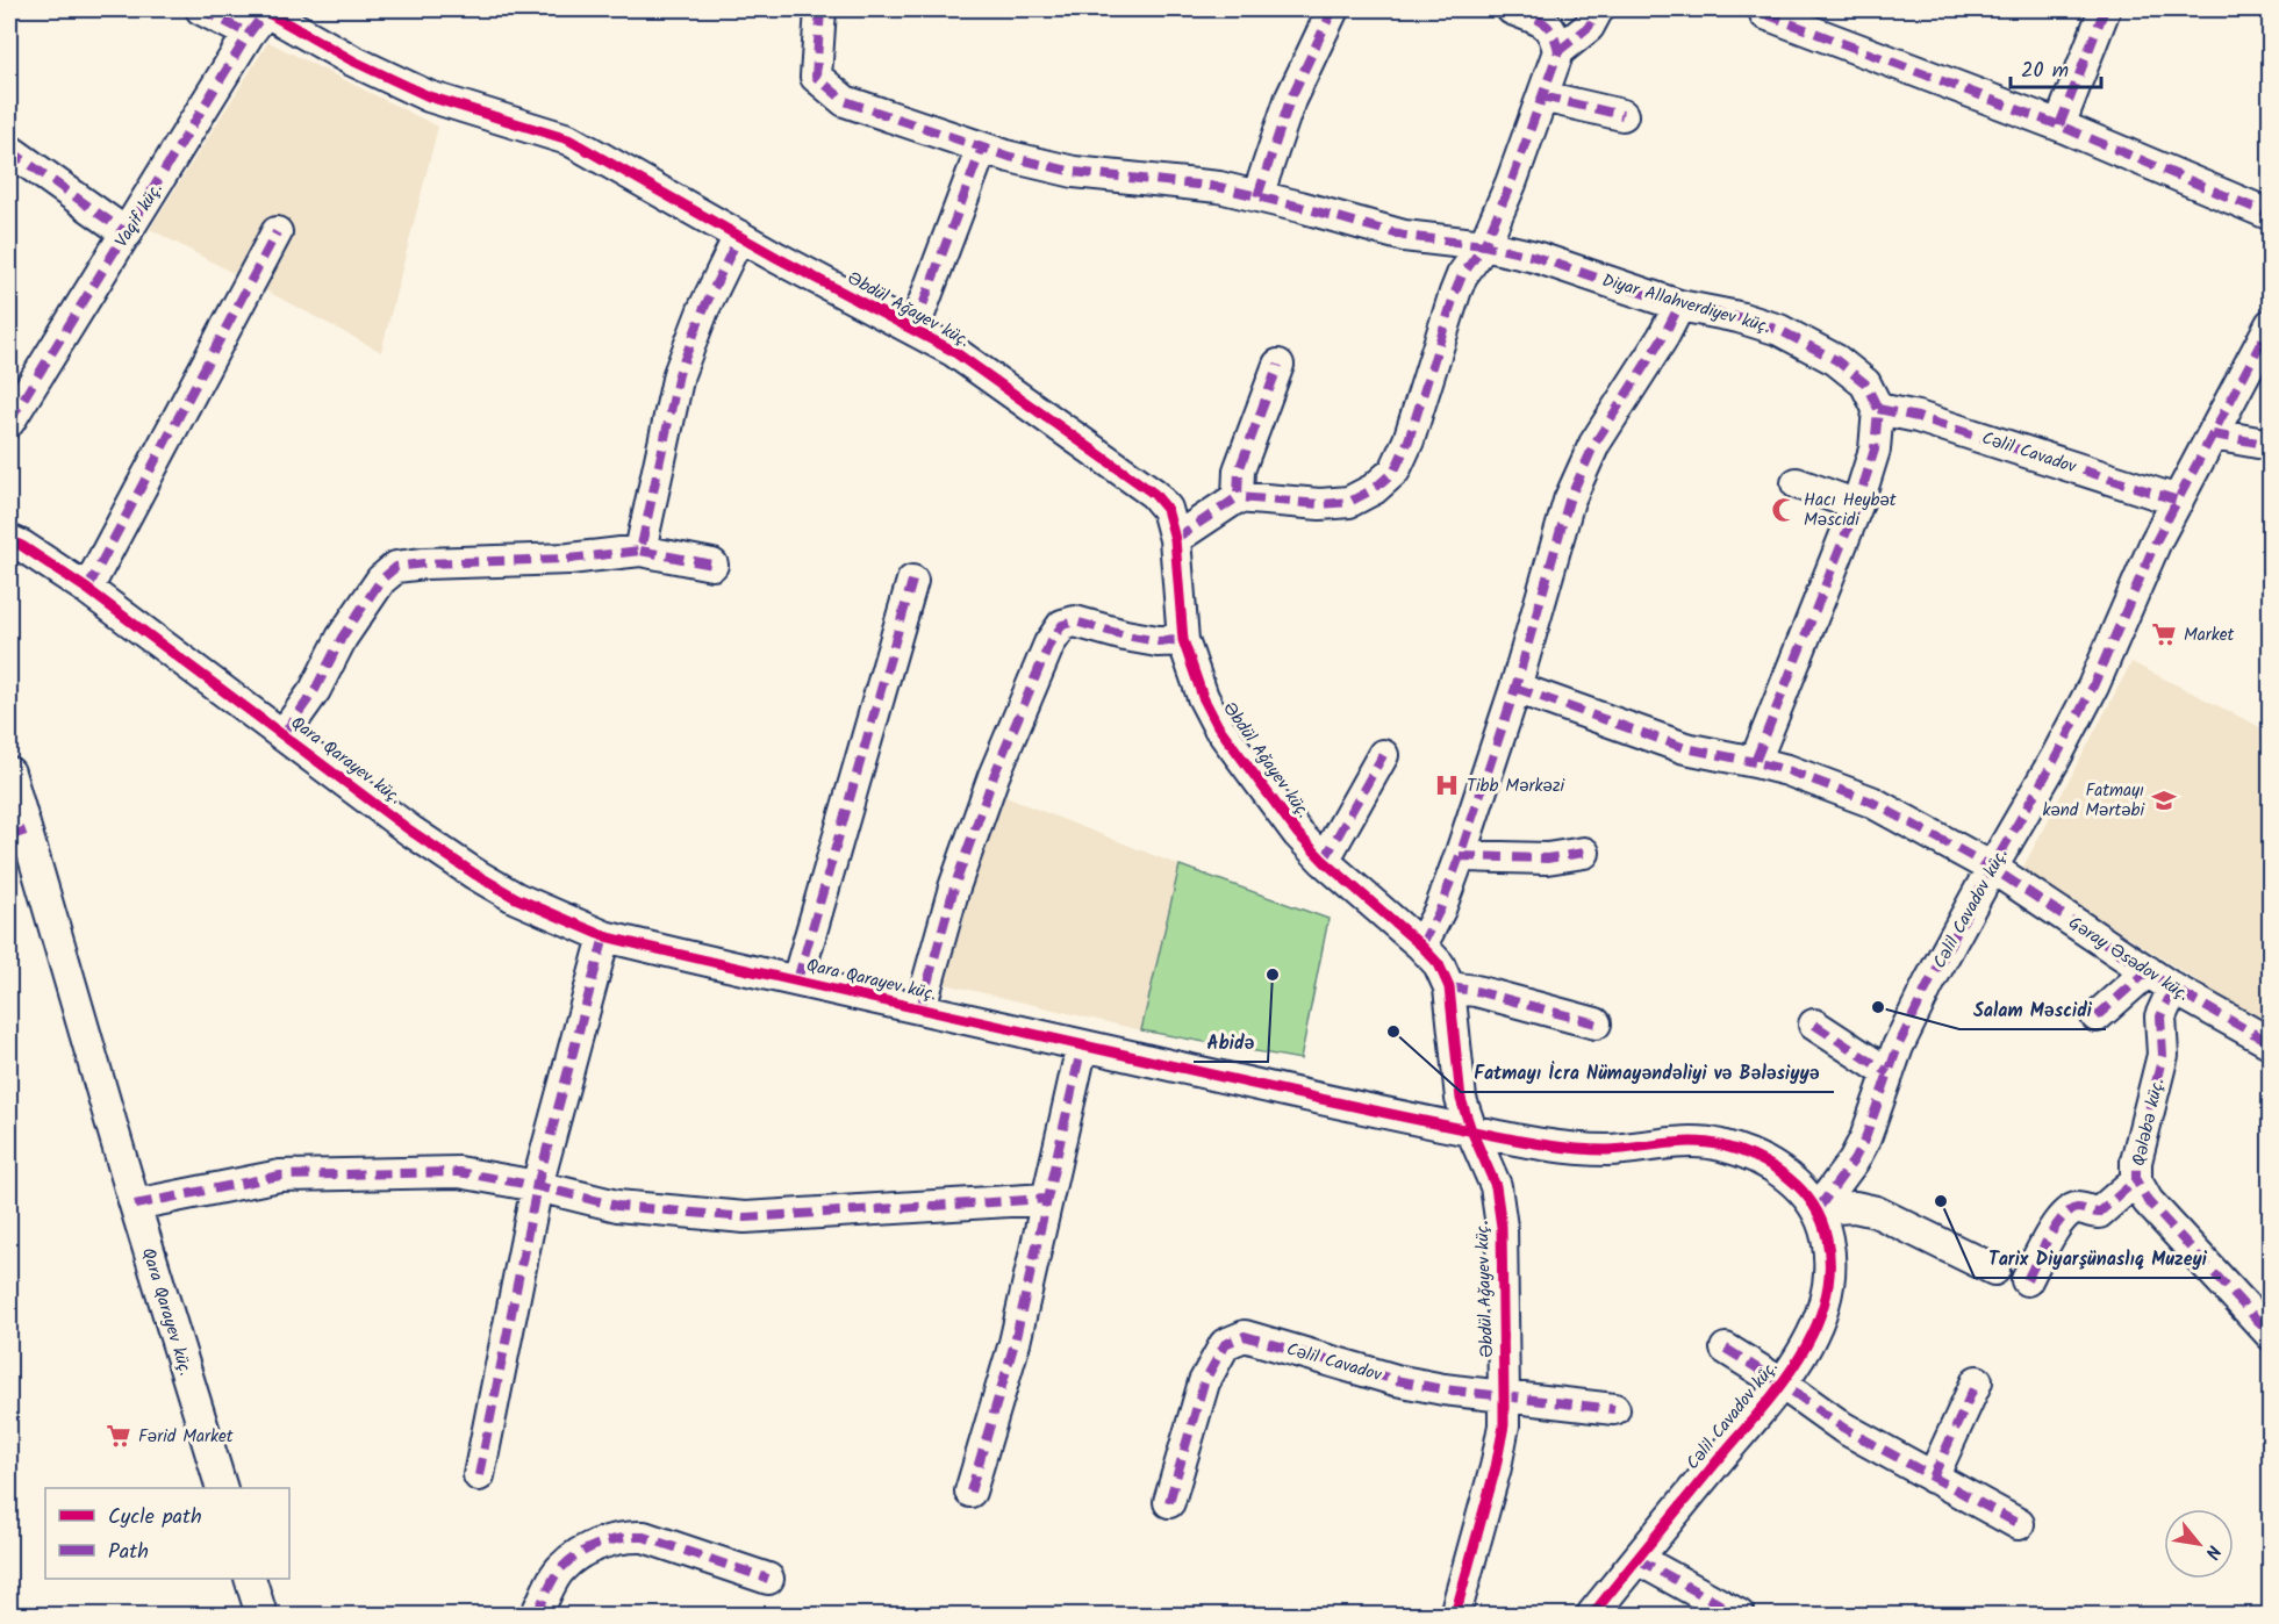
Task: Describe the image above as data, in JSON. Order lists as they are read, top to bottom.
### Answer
{
  "streets": {
    "street": [
      "Vaqif küç.",
      "Diyar Allahverdiyev küç.",
      "Əbdül Ağayev küç.",
      "Cəlil Cavadov",
      "Qara Qarayev küç.",
      "Cəlil Cavadov küç.",
      "Gəray Əsədov küç.",
      "Qələbə küç."
    ]
  },
  "crossings": [
    ["Vaqif küç.", "Əbdül Ağayev küç."],
    ["Diyar Allahverdiyev küç.", "Cəlil Cavadov"],
    ["Əbdül Ağayev küç.", "Cəlil Cavadov"],
    ["Əbdül Ağayev küç.", "Qara Qarayev küç."],
    ["Cəlil Cavadov", "Cəlil Cavadov küç."],
    ["Qara Qarayev küç.", "Cəlil Cavadov küç."],
    ["Cəlil Cavadov küç.", "Gəray Əsədov küç."],
    ["Gəray Əsədov küç.", "Qələbə küç."]
  ],
  "places": {
    "mosque": ["Hacı Heybət Məscidi"],
    "supermarket": ["Market", "Fərid Market"],
    "hospital": ["Tibb Mərkəzi"],
    "school or university": ["Fatmayı kənd Mərtəbi"],
    "other": [
      "Abidə",
      "Salam Məscidi",
      "Fatmayı İcra Nümayəndəliyi və Bələsiyyə",
      "Tarix Diyarşünaslıq Muzeyi"
    ]
  },
  "legend": ["Cycle path", "Path"],
  "scale_bar": "20 m",
  "north": "bottom right"
}
